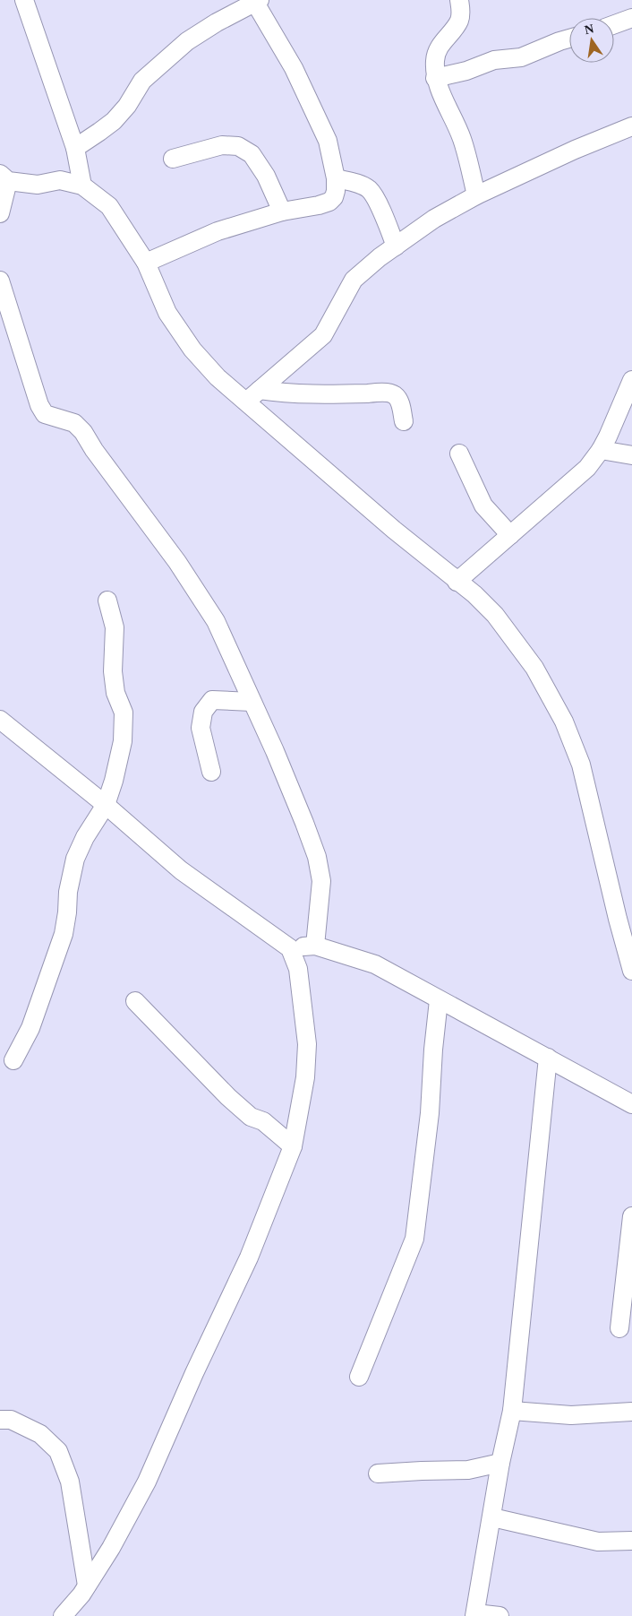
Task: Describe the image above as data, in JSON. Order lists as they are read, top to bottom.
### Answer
{
  "north": "top"
}
